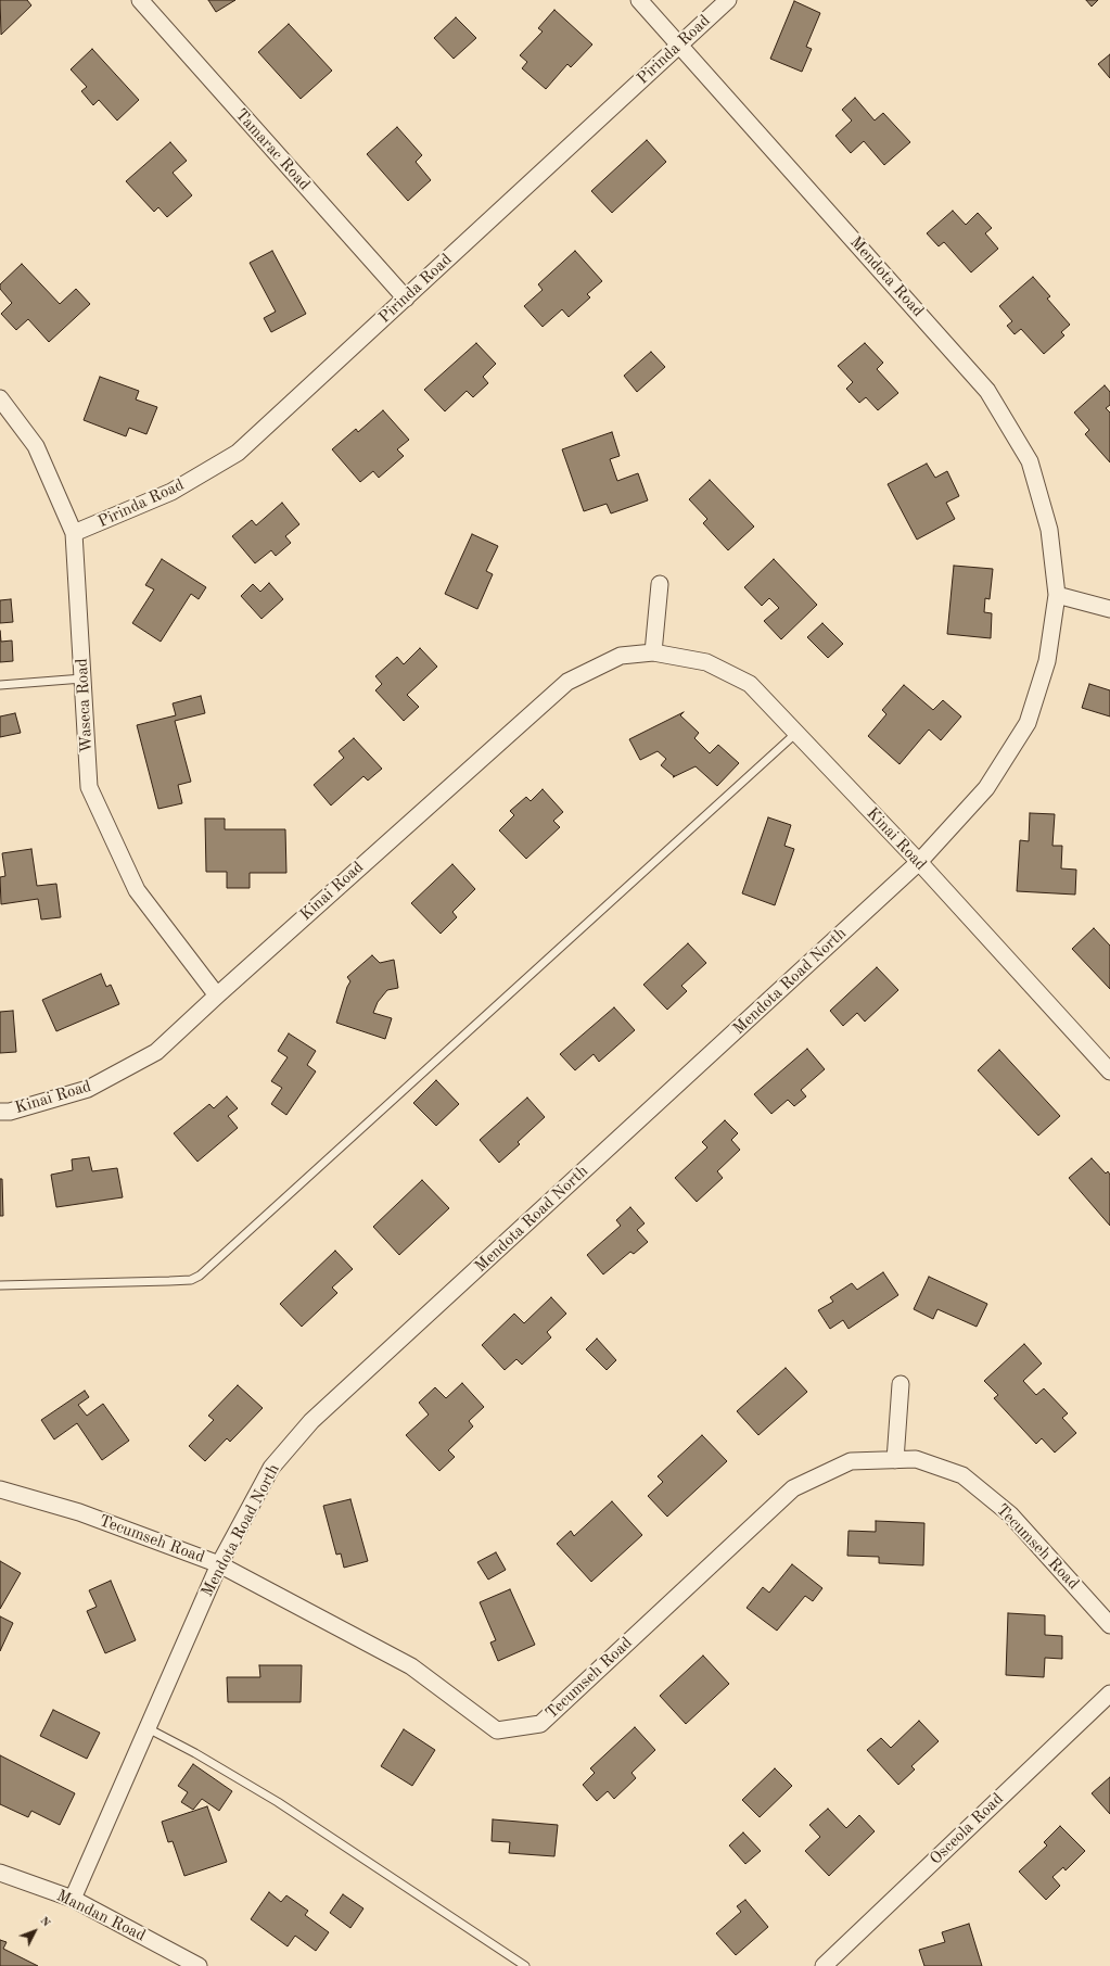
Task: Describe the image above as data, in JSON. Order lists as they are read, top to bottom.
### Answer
{
  "streets": {
    "street": [
      "Pirinda Road",
      "Tamarac Road",
      "Mendota Road",
      "Waseca Road",
      "Kinai Road",
      "Mendota Road North",
      "Tecumseh Road",
      "Osceola Road",
      "Mandan Road"
    ]
  },
  "crossings": [
    ["Pirinda Road", "Tamarac Road"],
    ["Pirinda Road", "Mendota Road"],
    ["Pirinda Road", "Waseca Road"],
    ["Mendota Road", "Mendota Road North"],
    ["Waseca Road", "Kinai Road"],
    ["Kinai Road", "Mendota Road North"],
    ["Mendota Road North", "Tecumseh Road"],
    ["Mendota Road North", "Mandan Road"]
  ],
  "north": "top right"
}
